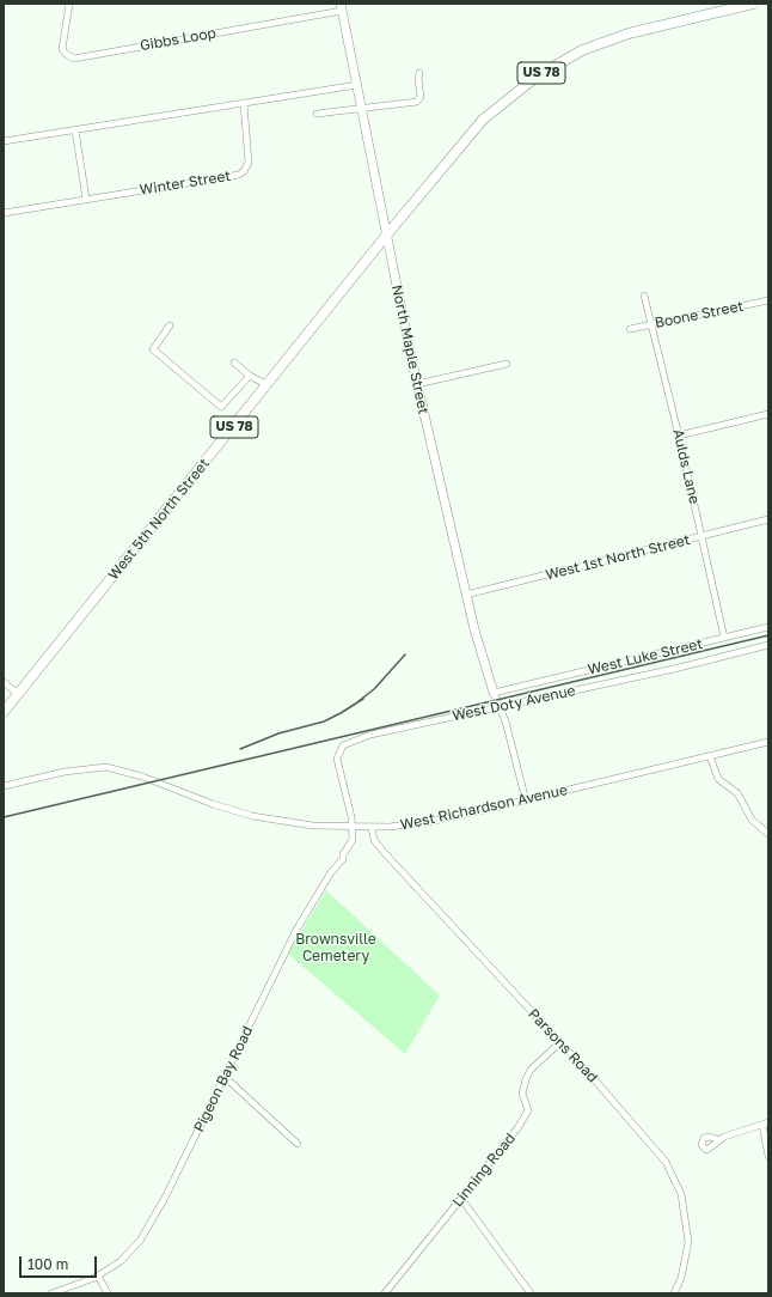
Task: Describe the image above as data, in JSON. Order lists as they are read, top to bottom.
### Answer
{
  "streets": {
    "main road": ["US 78", "West 5th North Street"],
    "street": [
      "Gibbs Loop",
      "Winter Street",
      "Boone Street",
      "North Maple Street",
      "Aulds Lane",
      "West 1st North Street",
      "West Luke Street",
      "West Doty Avenue",
      "West Richardson Avenue",
      "Parsons Road",
      "Pigeon Bay Road",
      "Linning Road"
    ]
  },
  "crossings": [
    ["Gibbs Loop", "North Maple Street"],
    ["US 78", "North Maple Street"],
    ["US 78", "West 5th North Street"],
    ["Boone Street", "Aulds Lane"],
    ["North Maple Street", "West 5th North Street"],
    ["North Maple Street", "West 1st North Street"],
    ["North Maple Street", "West Luke Street"],
    ["Aulds Lane", "West 1st North Street"],
    ["Aulds Lane", "West Luke Street"],
    ["West Doty Avenue", "West Richardson Avenue"],
    ["West Doty Avenue", "Pigeon Bay Road"],
    ["West Richardson Avenue", "Parsons Road"],
    ["West Richardson Avenue", "Pigeon Bay Road"],
    ["Parsons Road", "Linning Road"]
  ],
  "parks": ["Brownsville Cemetery"],
  "scale_bar": "100 m"
}
